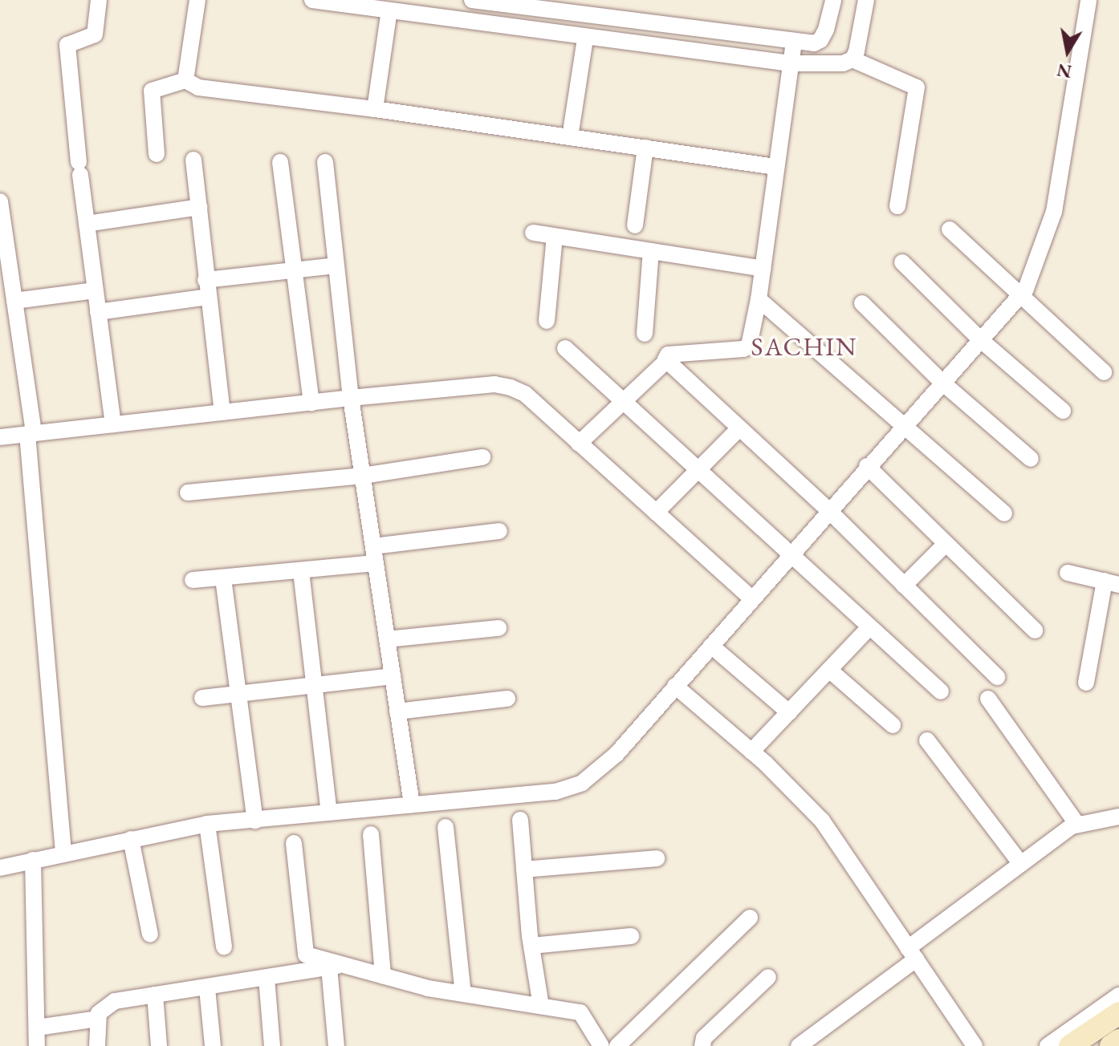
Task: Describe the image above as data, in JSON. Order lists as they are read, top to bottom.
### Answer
{
  "districts": ["SACHIN"],
  "north": "bottom"
}
